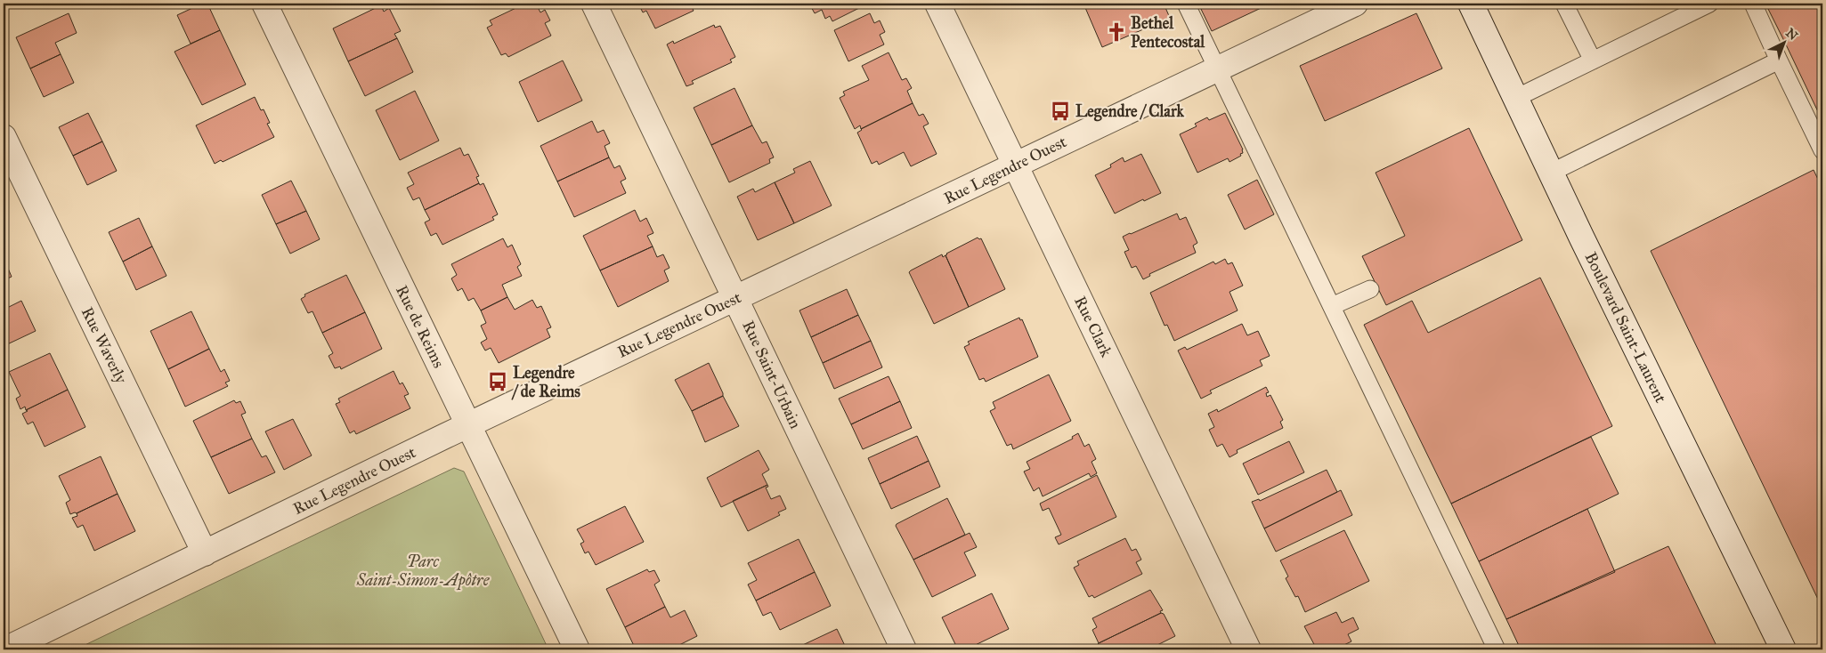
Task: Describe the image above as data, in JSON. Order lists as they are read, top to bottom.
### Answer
{
  "streets": {
    "street": [
      "Rue Legendre Ouest",
      "Rue de Reims",
      "Rue Clark",
      "Boulevard Saint-Laurent",
      "Rue Waverly",
      "Rue Saint-Urbain"
    ]
  },
  "crossings": [
    ["Rue Legendre Ouest", "Rue de Reims"],
    ["Rue Legendre Ouest", "Rue Clark"],
    ["Rue Legendre Ouest", "Rue Waverly"],
    ["Rue Legendre Ouest", "Rue Saint-Urbain"]
  ],
  "parks": ["Parc Saint-Simon-Apôtre"],
  "places": {
    "church": ["Bethel Pentecostal"],
    "bus stop": ["Legendre / Clark", "Legendre / de Reims"]
  },
  "north": "top right"
}
